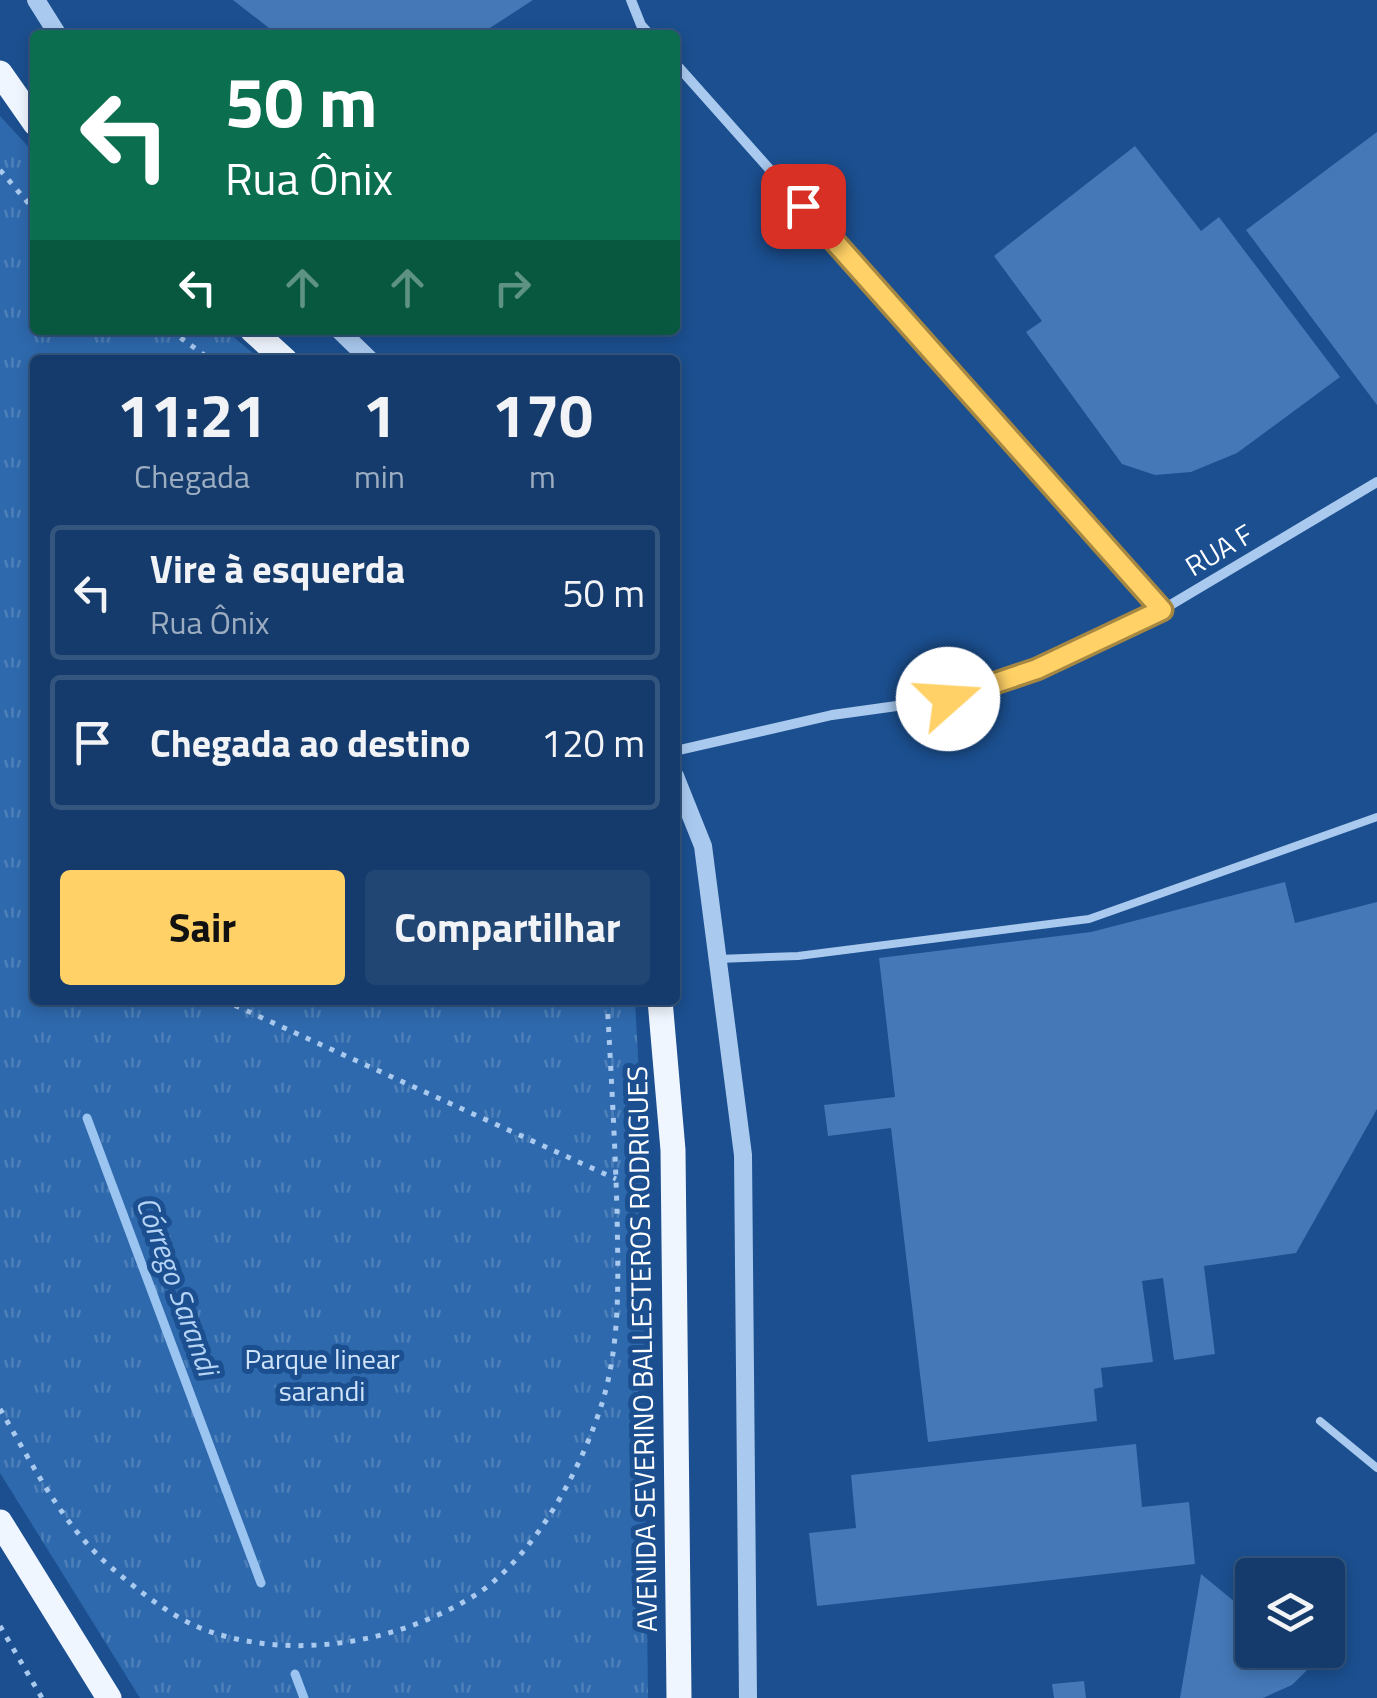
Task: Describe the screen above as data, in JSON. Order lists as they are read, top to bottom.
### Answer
{
  "streets": {
    "main road": ["AVENIDA SEVERINO BALLESTEROS RODRIGUES"],
    "street": ["RUA F"]
  },
  "water": ["Córrego Sarandi"],
  "parks": ["Parque linear sarandi"],
  "page": {
    "turn": ["50 m", "Rua Ônix"],
    "eta": [
      "11:21",
      "Chegada",
      "1",
      "min",
      "170",
      "m"
    ],
    "list": [
      {
        "name": "Vire à esquerda",
        "note": "Rua Ônix",
        "value": "50 m"
      },
      {
        "name": "Chegada ao destino",
        "value": "120 m"
      }
    ],
    "buttons": ["Sair", "Compartilhar"]
  }
}
